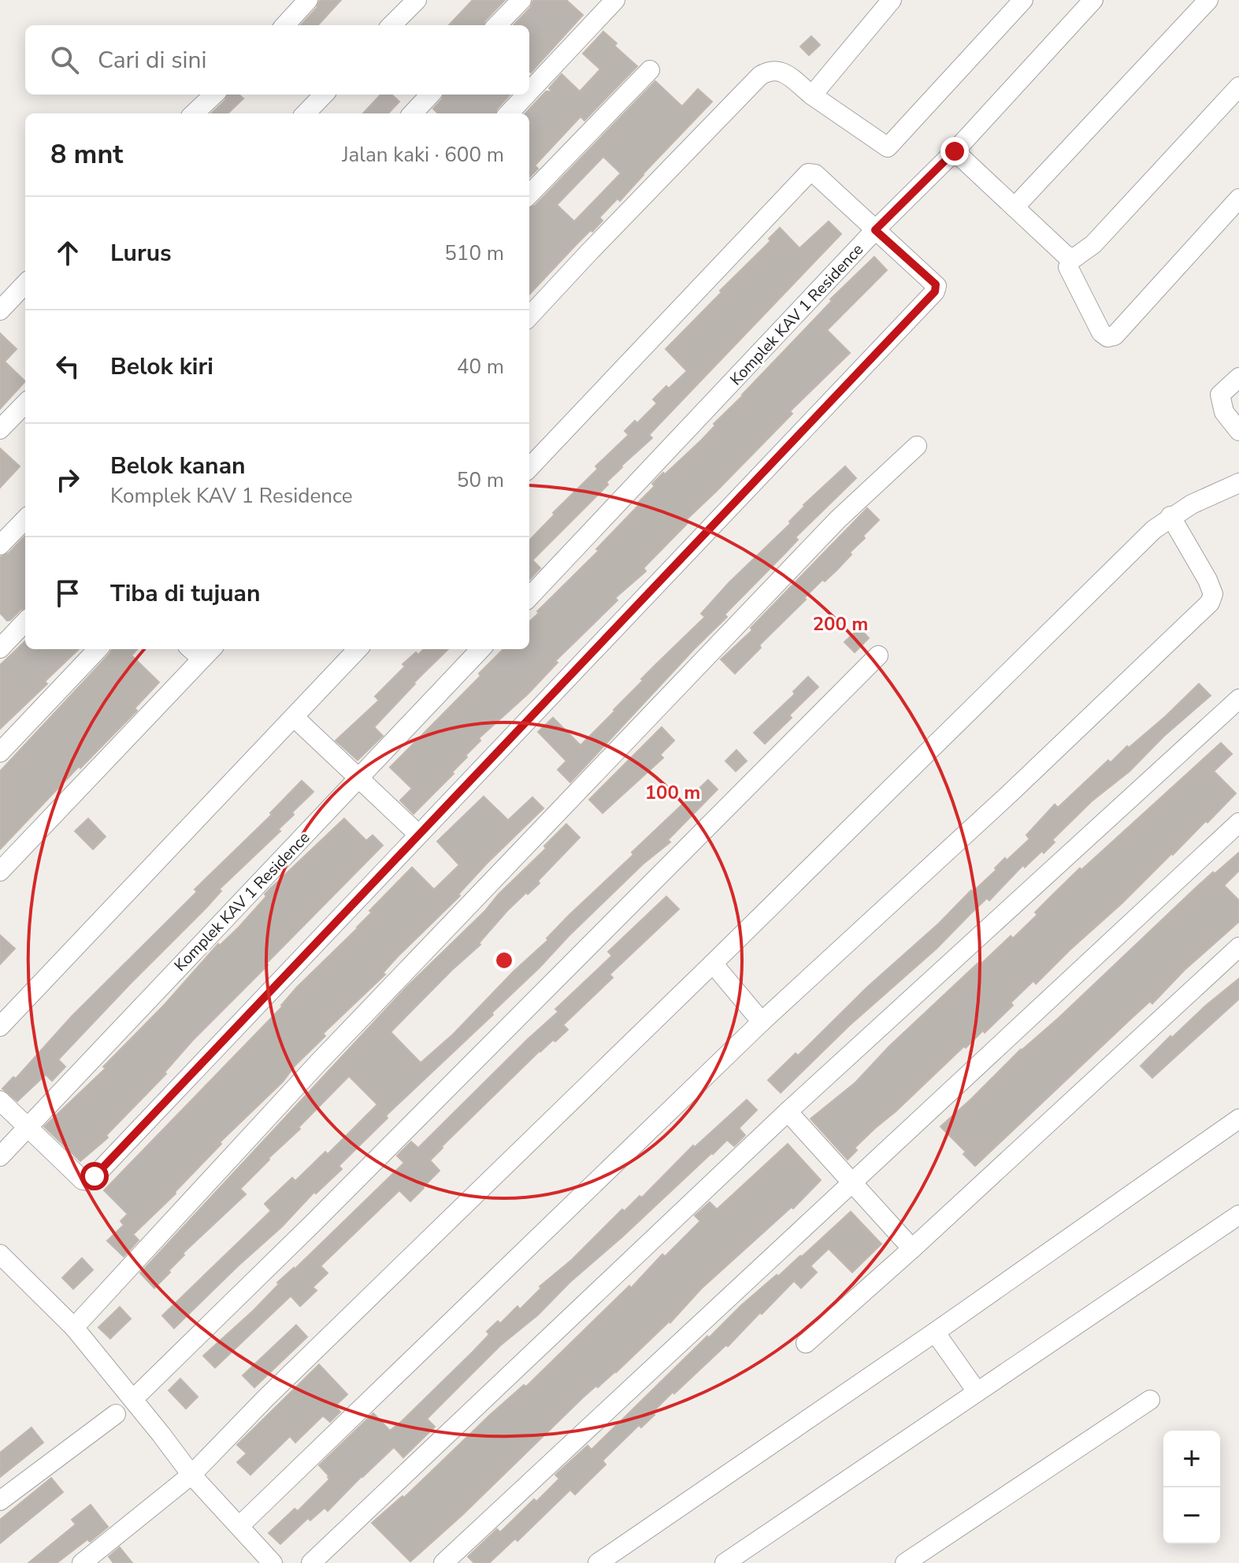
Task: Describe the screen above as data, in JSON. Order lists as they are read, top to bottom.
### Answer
{
  "streets": {
    "street": ["Komplek KAV 1 Residence"]
  },
  "page": {
    "search": "Cari di sini",
    "heading": ["8 mnt", "Jalan kaki · 600 m"],
    "list": [
      ["Lurus", "510 m"],
      ["Belok kiri", "40 m"],
      ["Belok kanan", "Komplek KAV 1 Residence", "50 m"],
      "Tiba di tujuan"
    ],
    "map_buttons": ["+", "−"]
  },
  "rings": ["200 m", "100 m"]
}
